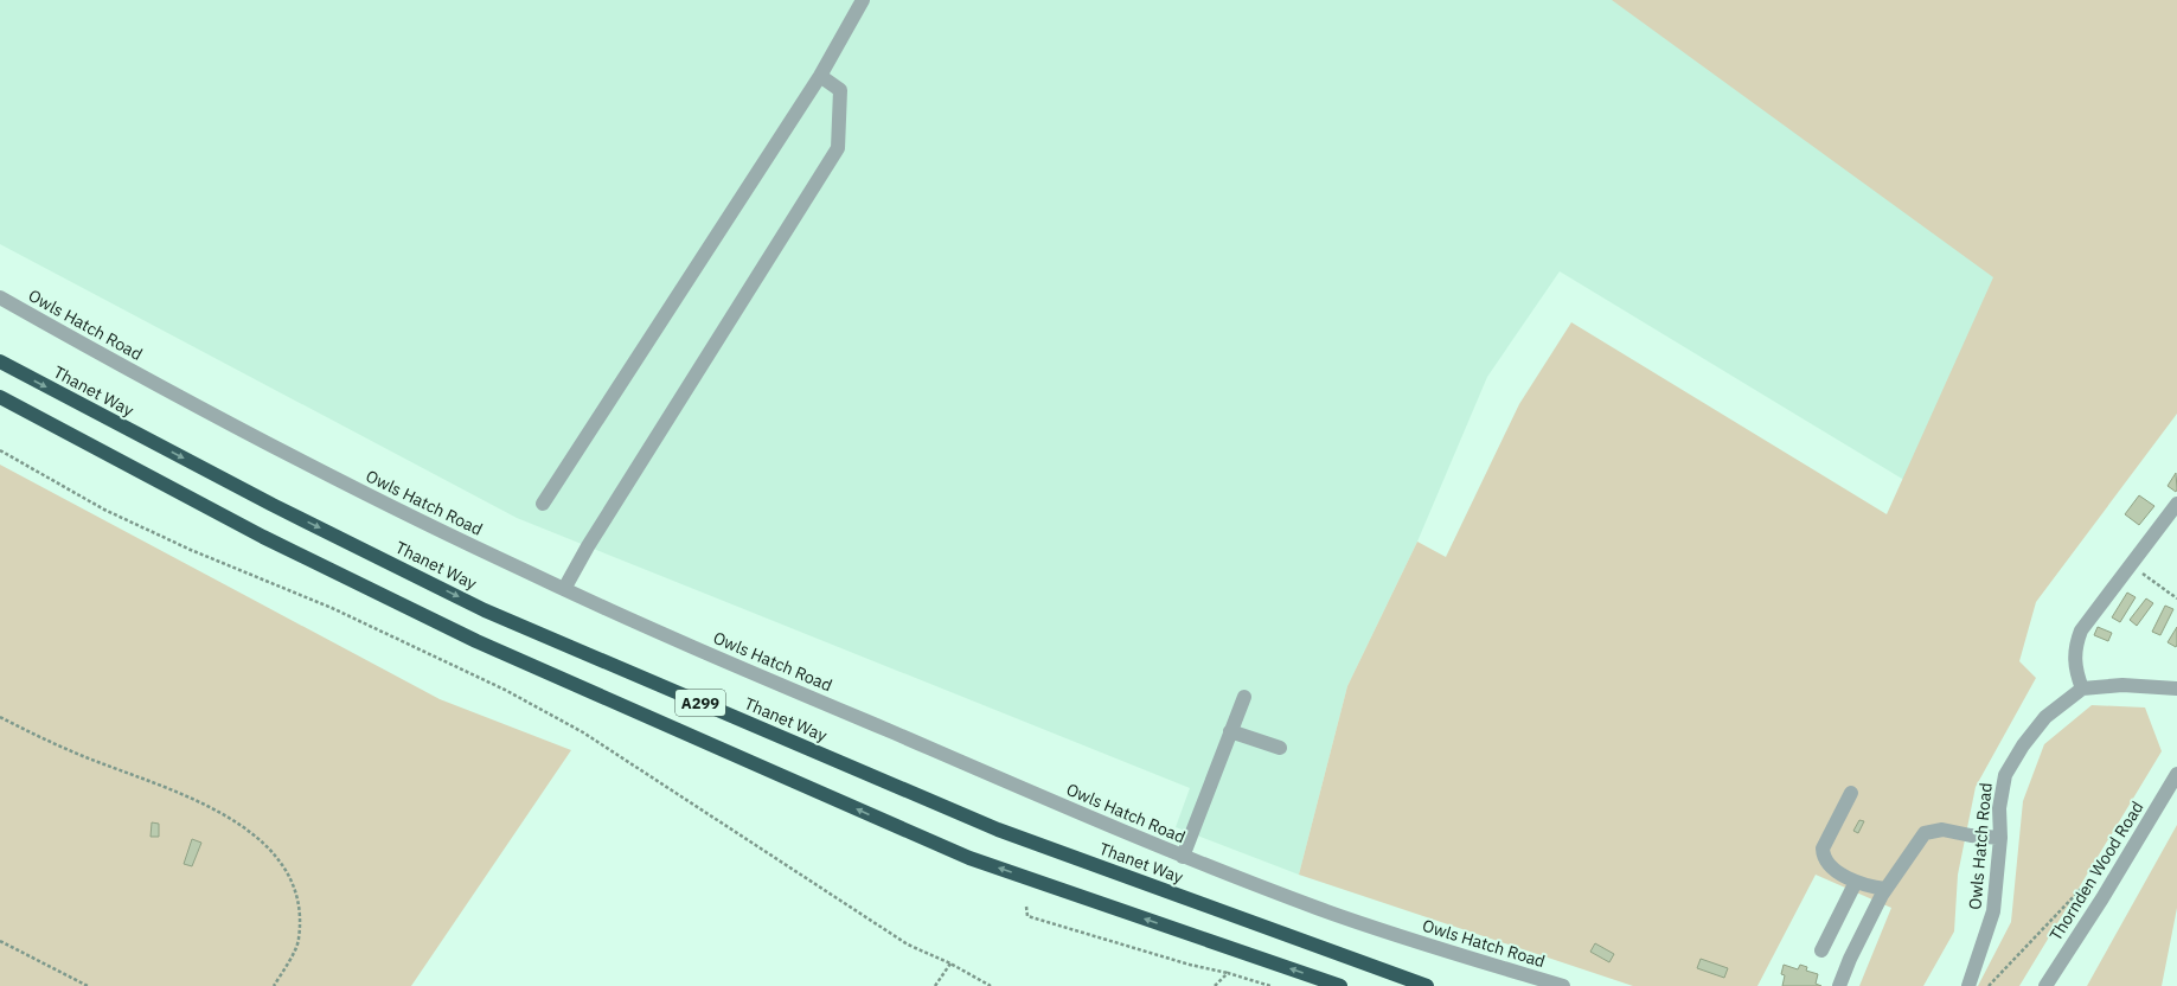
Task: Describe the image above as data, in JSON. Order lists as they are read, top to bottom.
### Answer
{
  "streets": {
    "highway": ["Thanet Way", "A299"],
    "street": ["Owls Hatch Road", "Thornden Wood Road"]
  }
}
